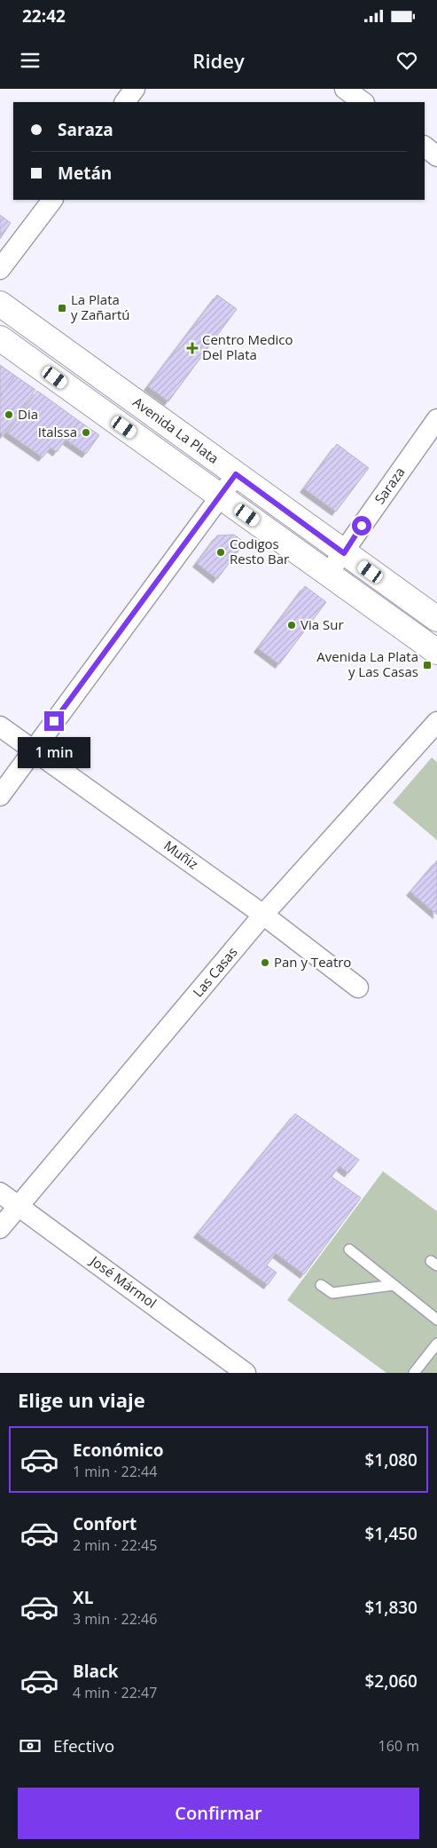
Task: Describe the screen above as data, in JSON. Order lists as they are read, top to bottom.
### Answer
{
  "streets": {
    "main road": ["Avenida La Plata"],
    "street": [
      "Saraza",
      "Muñiz",
      "Las Casas",
      "José Mármol"
    ]
  },
  "crossings": [
    ["Avenida La Plata", "Saraza"],
    ["Muñiz", "Las Casas"],
    ["Las Casas", "José Mármol"]
  ],
  "places": {
    "transit": ["La Plata y Zañartú", "Avenida La Plata y Las Casas"],
    "health": ["Centro Medico Del Plata"],
    "other": [
      "Dia",
      "Italssa",
      "Codigos Resto Bar",
      "Via Sur",
      "Pan y Teatro"
    ]
  },
  "page": {
    "status": "22:42",
    "header": "Ridey",
    "banner": ["Saraza", "Metán"],
    "bubble": "1 min",
    "heading": "Elige un viaje",
    "list": [
      {
        "name": "Económico",
        "note": "1 min · 22:44",
        "value": "$1,080"
      },
      {
        "name": "Confort",
        "note": "2 min · 22:45",
        "value": "$1,450"
      },
      {
        "name": "XL",
        "note": "3 min · 22:46",
        "value": "$1,830"
      },
      {
        "name": "Black",
        "note": "4 min · 22:47",
        "value": "$2,060"
      }
    ],
    "pay": ["Efectivo", "160 m"],
    "buttons": "Confirmar"
  }
}
